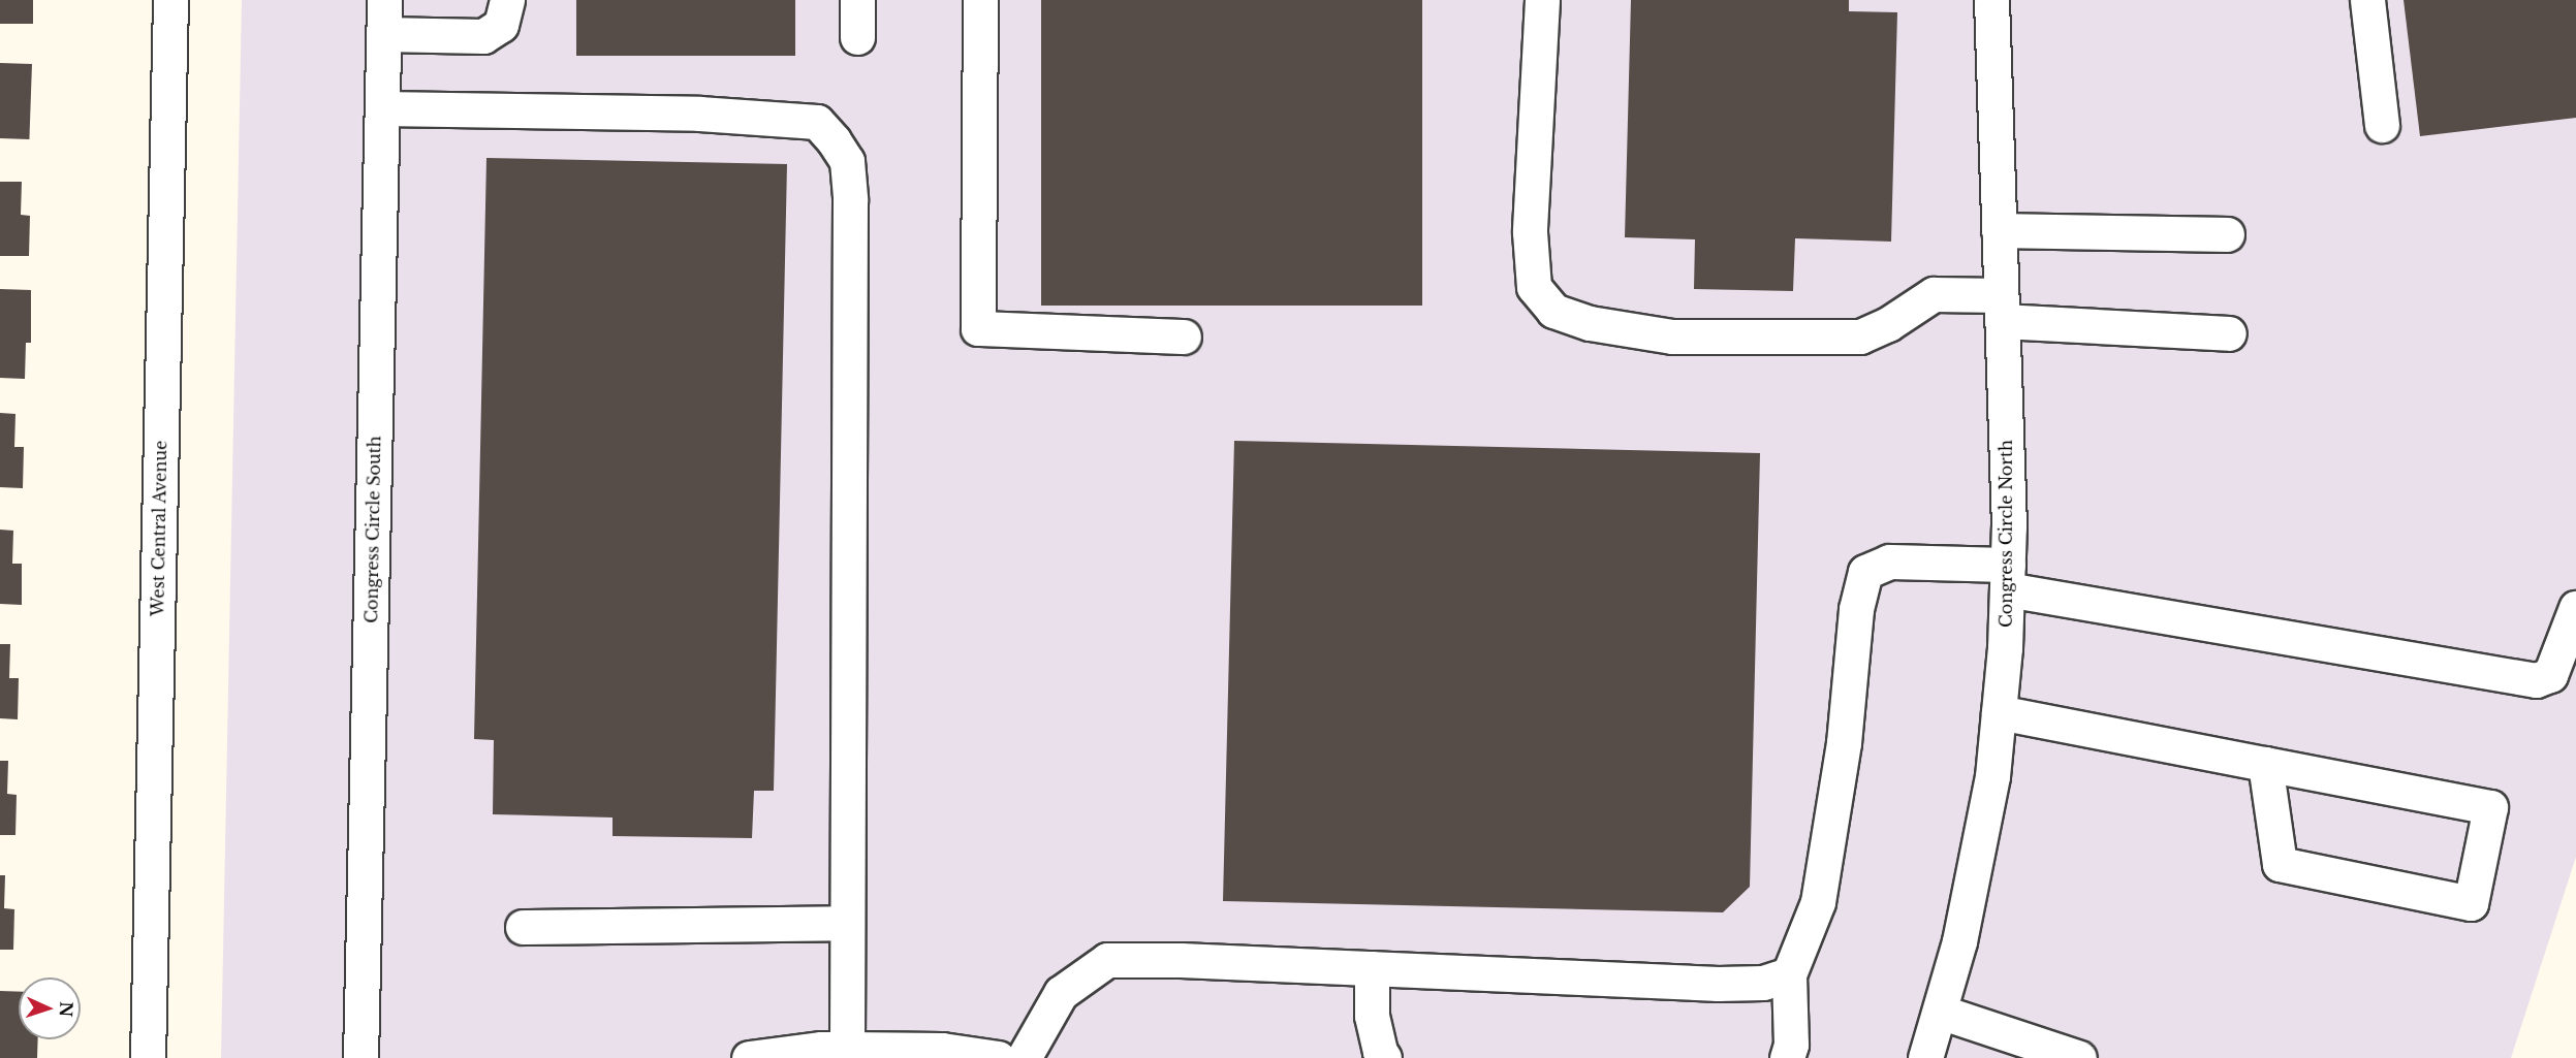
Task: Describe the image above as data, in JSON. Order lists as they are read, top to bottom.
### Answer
{
  "streets": {
    "street": ["West Central Avenue", "Congress Circle South", "Congress Circle North"]
  },
  "north": "right"
}
